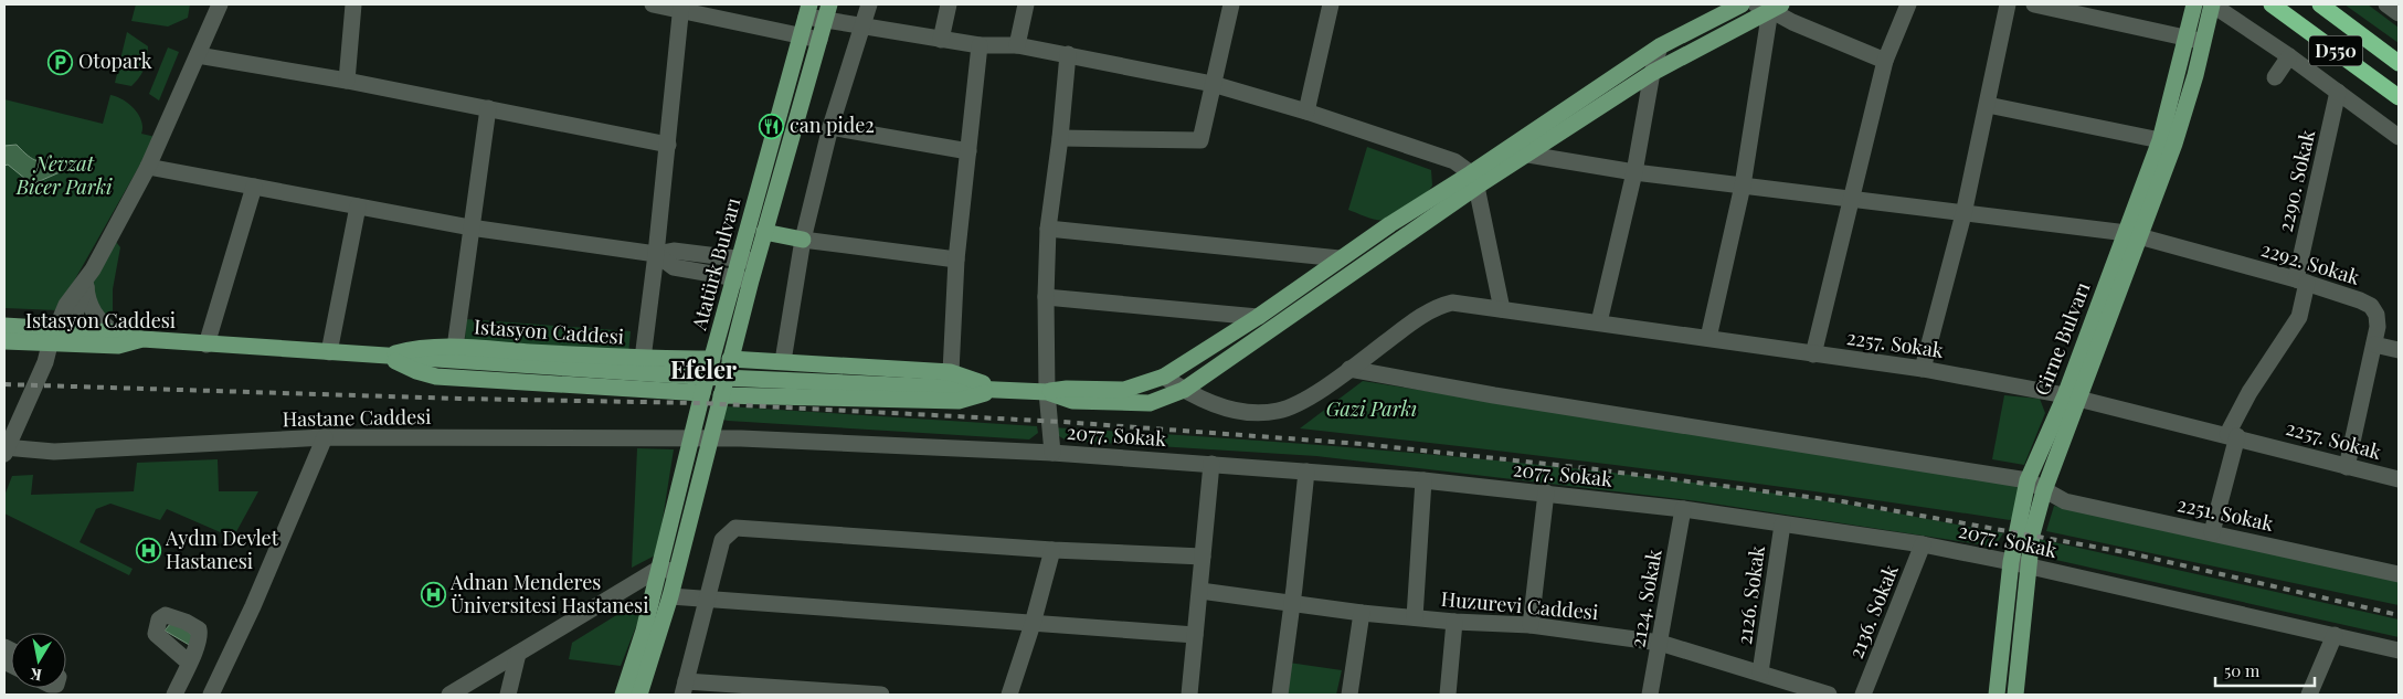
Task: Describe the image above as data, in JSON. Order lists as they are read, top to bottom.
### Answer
{
  "streets": {
    "highway": ["D550"],
    "main road": ["Atatürk Bulvarı", "Istasyon Caddesi", "Girne Bulvarı"],
    "street": [
      "2290. Sokak",
      "2292. Sokak",
      "2257. Sokak",
      "Hastane Caddesi",
      "2077. Sokak",
      "2251. Sokak",
      "2126. Sokak",
      "2124. Sokak",
      "Huzurevi Caddesi",
      "2136. Sokak"
    ]
  },
  "crossings": [
    ["2290. Sokak", "2292. Sokak"],
    ["2290. Sokak", "2257. Sokak"],
    ["2290. Sokak", "2251. Sokak"],
    ["Atatürk Bulvarı", "Istasyon Caddesi"],
    ["Atatürk Bulvarı", "Hastane Caddesi"],
    ["2292. Sokak", "Girne Bulvarı"],
    ["2292. Sokak", "2257. Sokak"],
    ["Girne Bulvarı", "2257. Sokak"],
    ["Girne Bulvarı", "2077. Sokak"],
    ["Girne Bulvarı", "2251. Sokak"],
    ["Hastane Caddesi", "2077. Sokak"],
    ["2077. Sokak", "2126. Sokak"],
    ["2077. Sokak", "2124. Sokak"],
    ["2077. Sokak", "2136. Sokak"],
    ["2126. Sokak", "Huzurevi Caddesi"],
    ["2124. Sokak", "Huzurevi Caddesi"]
  ],
  "districts": ["Efeler"],
  "parks": ["Nevzat Bicer Parki", "Gazi Parkı"],
  "places": {
    "parking": ["Otopark"],
    "restaurant": ["can pide2"],
    "hospital": ["Aydın Devlet Hastanesi", "Adnan Menderes Üniversitesi Hastanesi"]
  },
  "scale_bar": "50 m",
  "north": "bottom"
}
